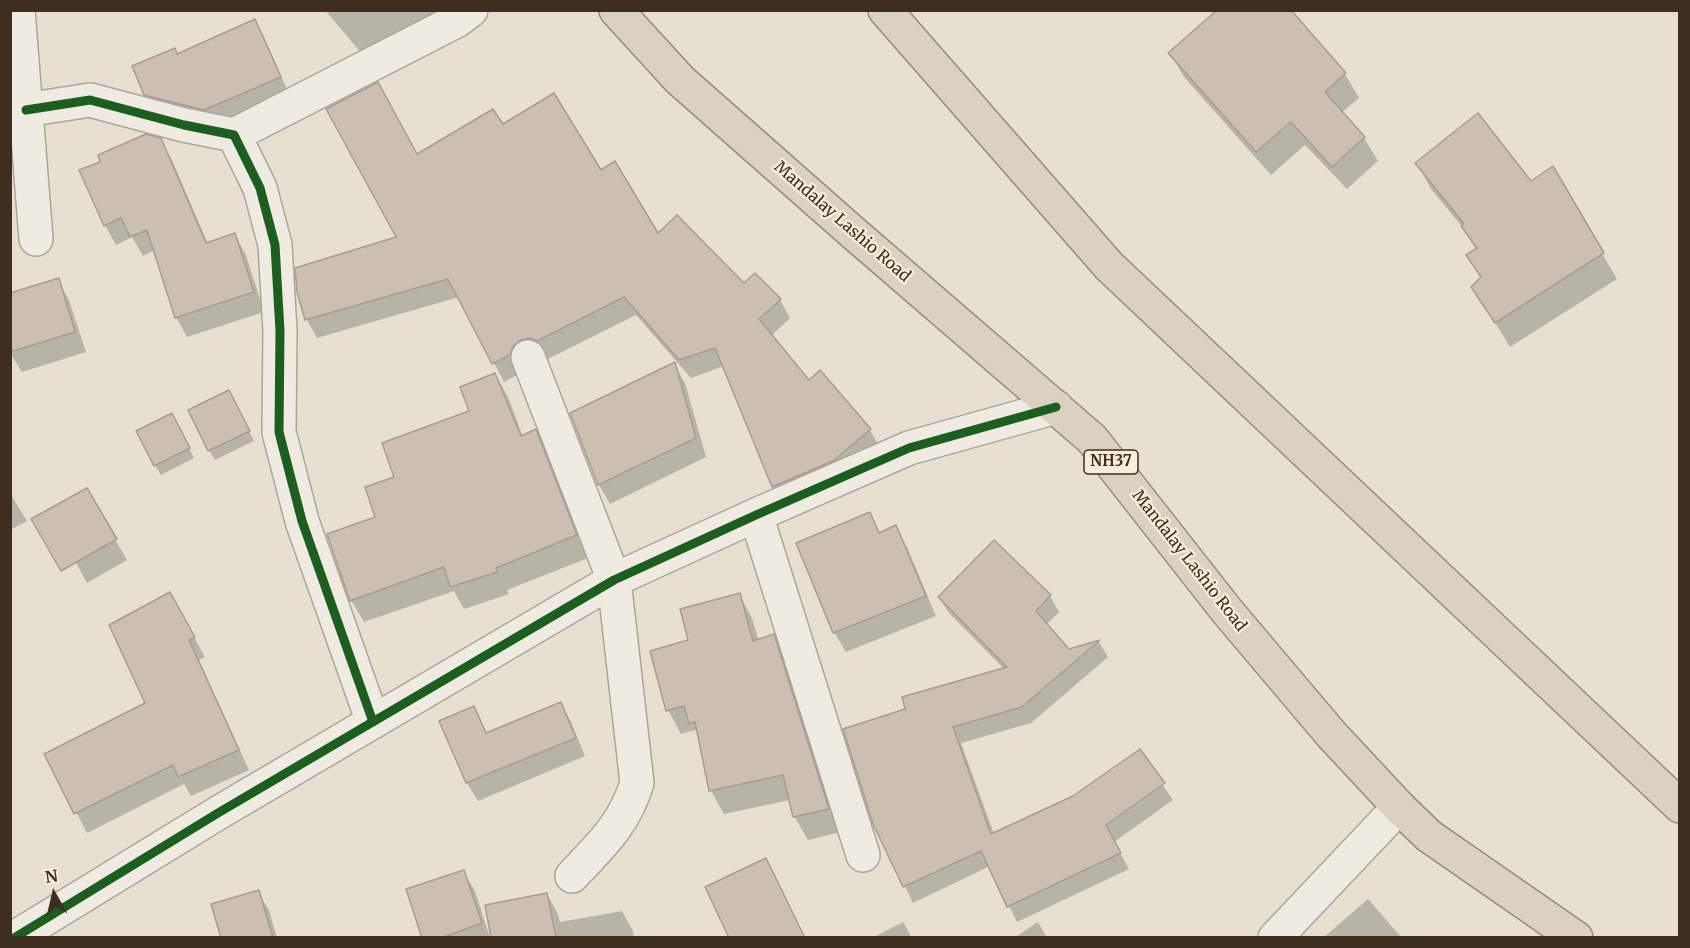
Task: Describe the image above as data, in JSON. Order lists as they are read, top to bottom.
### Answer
{
  "streets": {
    "highway": ["Mandalay Lashio Road", "NH37"]
  },
  "north": "top"
}
